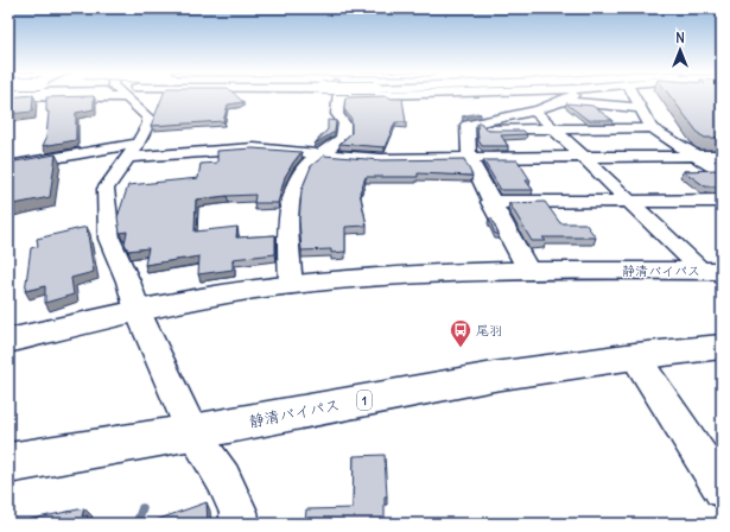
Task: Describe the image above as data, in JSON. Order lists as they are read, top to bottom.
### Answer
{
  "streets": {
    "highway": ["静清バイパス", "1"]
  },
  "places": {
    "bus stop": ["尾羽"]
  },
  "north": "top"
}
